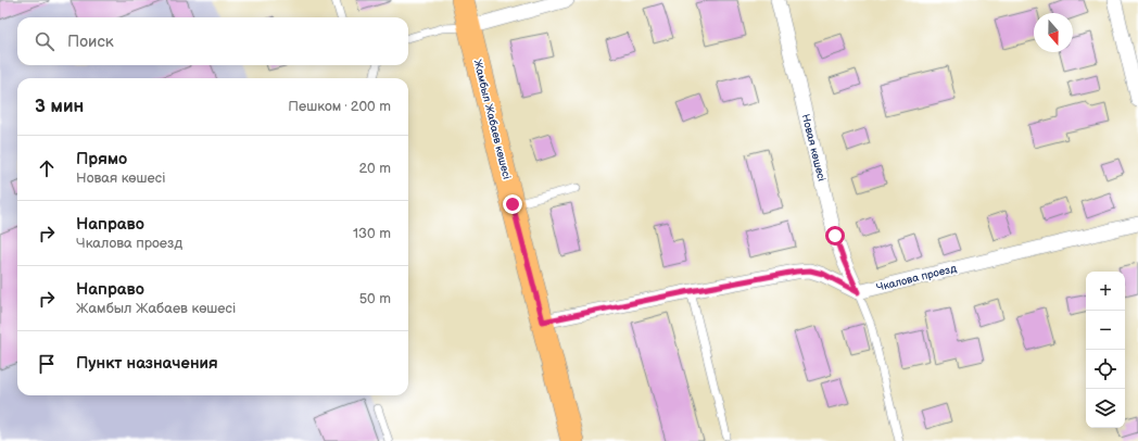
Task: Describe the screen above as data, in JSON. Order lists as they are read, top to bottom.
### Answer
{
  "streets": {
    "main road": ["Жамбыл Жабаев көшесі"],
    "street": ["Новая көшесі", "Чкалова проезд"]
  },
  "crossings": [
    ["Новая көшесі", "Чкалова проезд"]
  ],
  "north": "bottom",
  "page": {
    "search": "Поиск",
    "heading": ["3 мин", "Пешком · 200 m"],
    "list": [
      ["Прямо", "Новая көшесі", "20 m"],
      ["Направо", "Чкалова проезд", "130 m"],
      ["Направо", "Жамбыл Жабаев көшесі", "50 m"],
      "Пункт назначения"
    ],
    "map_buttons": ["+", "−"]
  }
}
